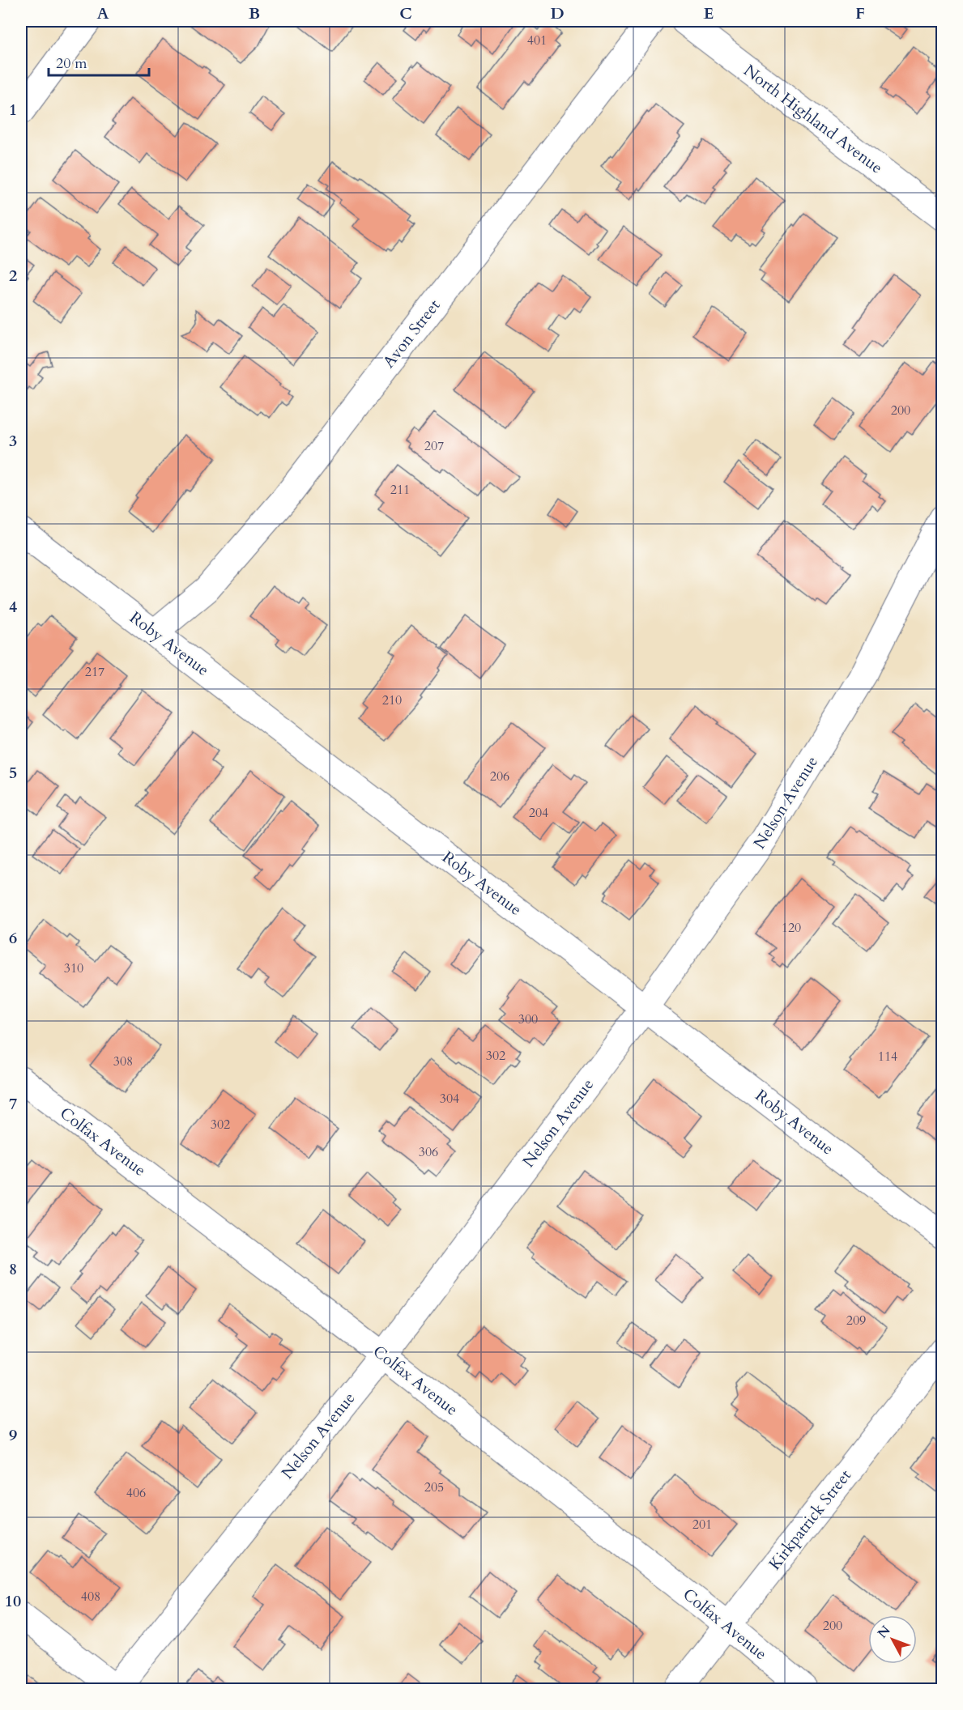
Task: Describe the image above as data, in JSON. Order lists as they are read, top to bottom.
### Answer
{
  "streets": {
    "street": [
      "North Highland Avenue",
      "Avon Street",
      "Roby Avenue",
      "Nelson Avenue",
      "Colfax Avenue",
      "Kirkpatrick Street"
    ]
  },
  "crossings": [
    ["Avon Street", "Roby Avenue"],
    ["Roby Avenue", "Nelson Avenue"],
    ["Nelson Avenue", "Colfax Avenue"],
    ["Colfax Avenue", "Kirkpatrick Street"]
  ],
  "house_numbers": [
    "401",
    "200",
    "207",
    "211",
    "217",
    "210",
    "206",
    "204",
    "120",
    "310",
    "300",
    "302",
    "114",
    "308",
    "304",
    "302",
    "306",
    "209",
    "205",
    "406",
    "201",
    "408",
    "200"
  ],
  "scale_bar": "20 m",
  "north": "top left",
  "grid": {
    "columns": [
      "A",
      "B",
      "C",
      "D",
      "E",
      "F"
    ],
    "rows": [
      "1",
      "2",
      "3",
      "4",
      "5",
      "6",
      "7",
      "8",
      "9",
      "10"
    ]
  }
}
